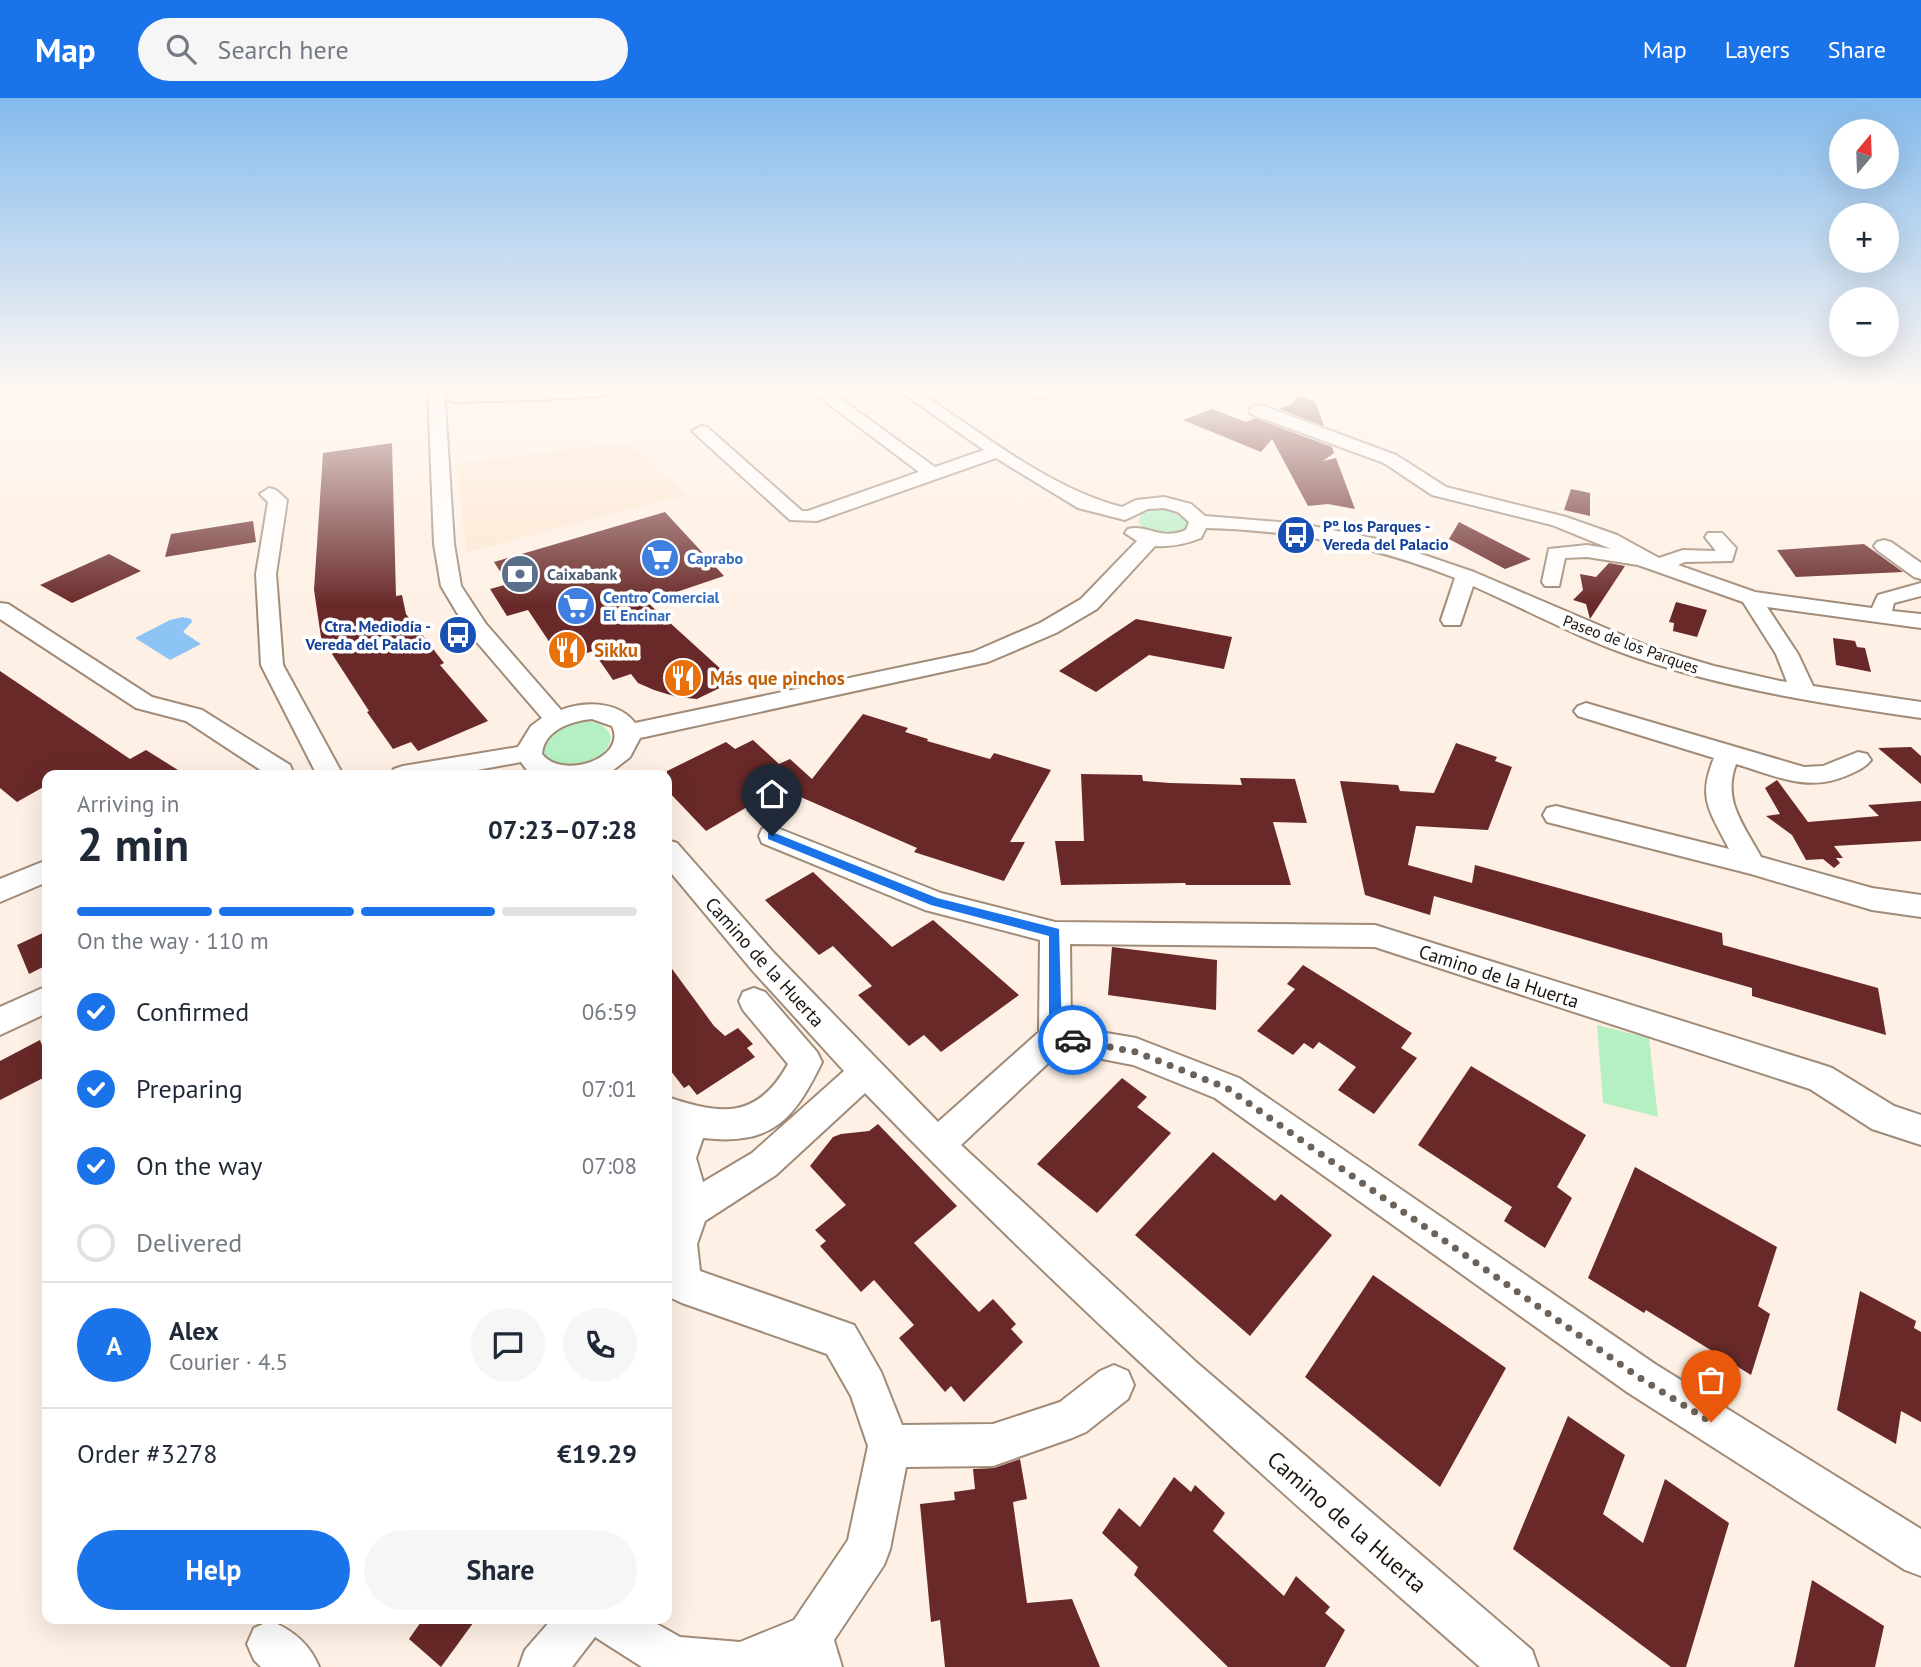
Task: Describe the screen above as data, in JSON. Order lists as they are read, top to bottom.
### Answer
{
  "streets": {
    "street": ["Paseo de los Parques", "Camino de la Huerta"]
  },
  "places": {
    "bus stop": ["Pº los Parques - Vereda del Palacio", "Ctra. Mediodía - Vereda del Palacio"],
    "supermarket": ["Caprabo", "Centro Comercial El Encinar"],
    "bank": ["Caixabank"],
    "restaurant": ["Sikku", "Más que pinchos"]
  },
  "north": "top",
  "page": {
    "header": "Map",
    "search": "Search here",
    "nav": ["Map", "Layers", "Share"],
    "map_buttons": ["+", "−"],
    "heading": ["2 min", "Arriving in", "07:23–07:28"],
    "panel": [
      "Alex",
      "Courier · 4.5",
      "Order #3278",
      "€19.29"
    ],
    "bar": "On the way · 110 m",
    "list": [
      ["Confirmed", "06:59"],
      ["Preparing", "07:01"],
      ["On the way", "07:08"],
      "Delivered"
    ],
    "round": "A",
    "buttons": ["Help", "Share"]
  }
}
